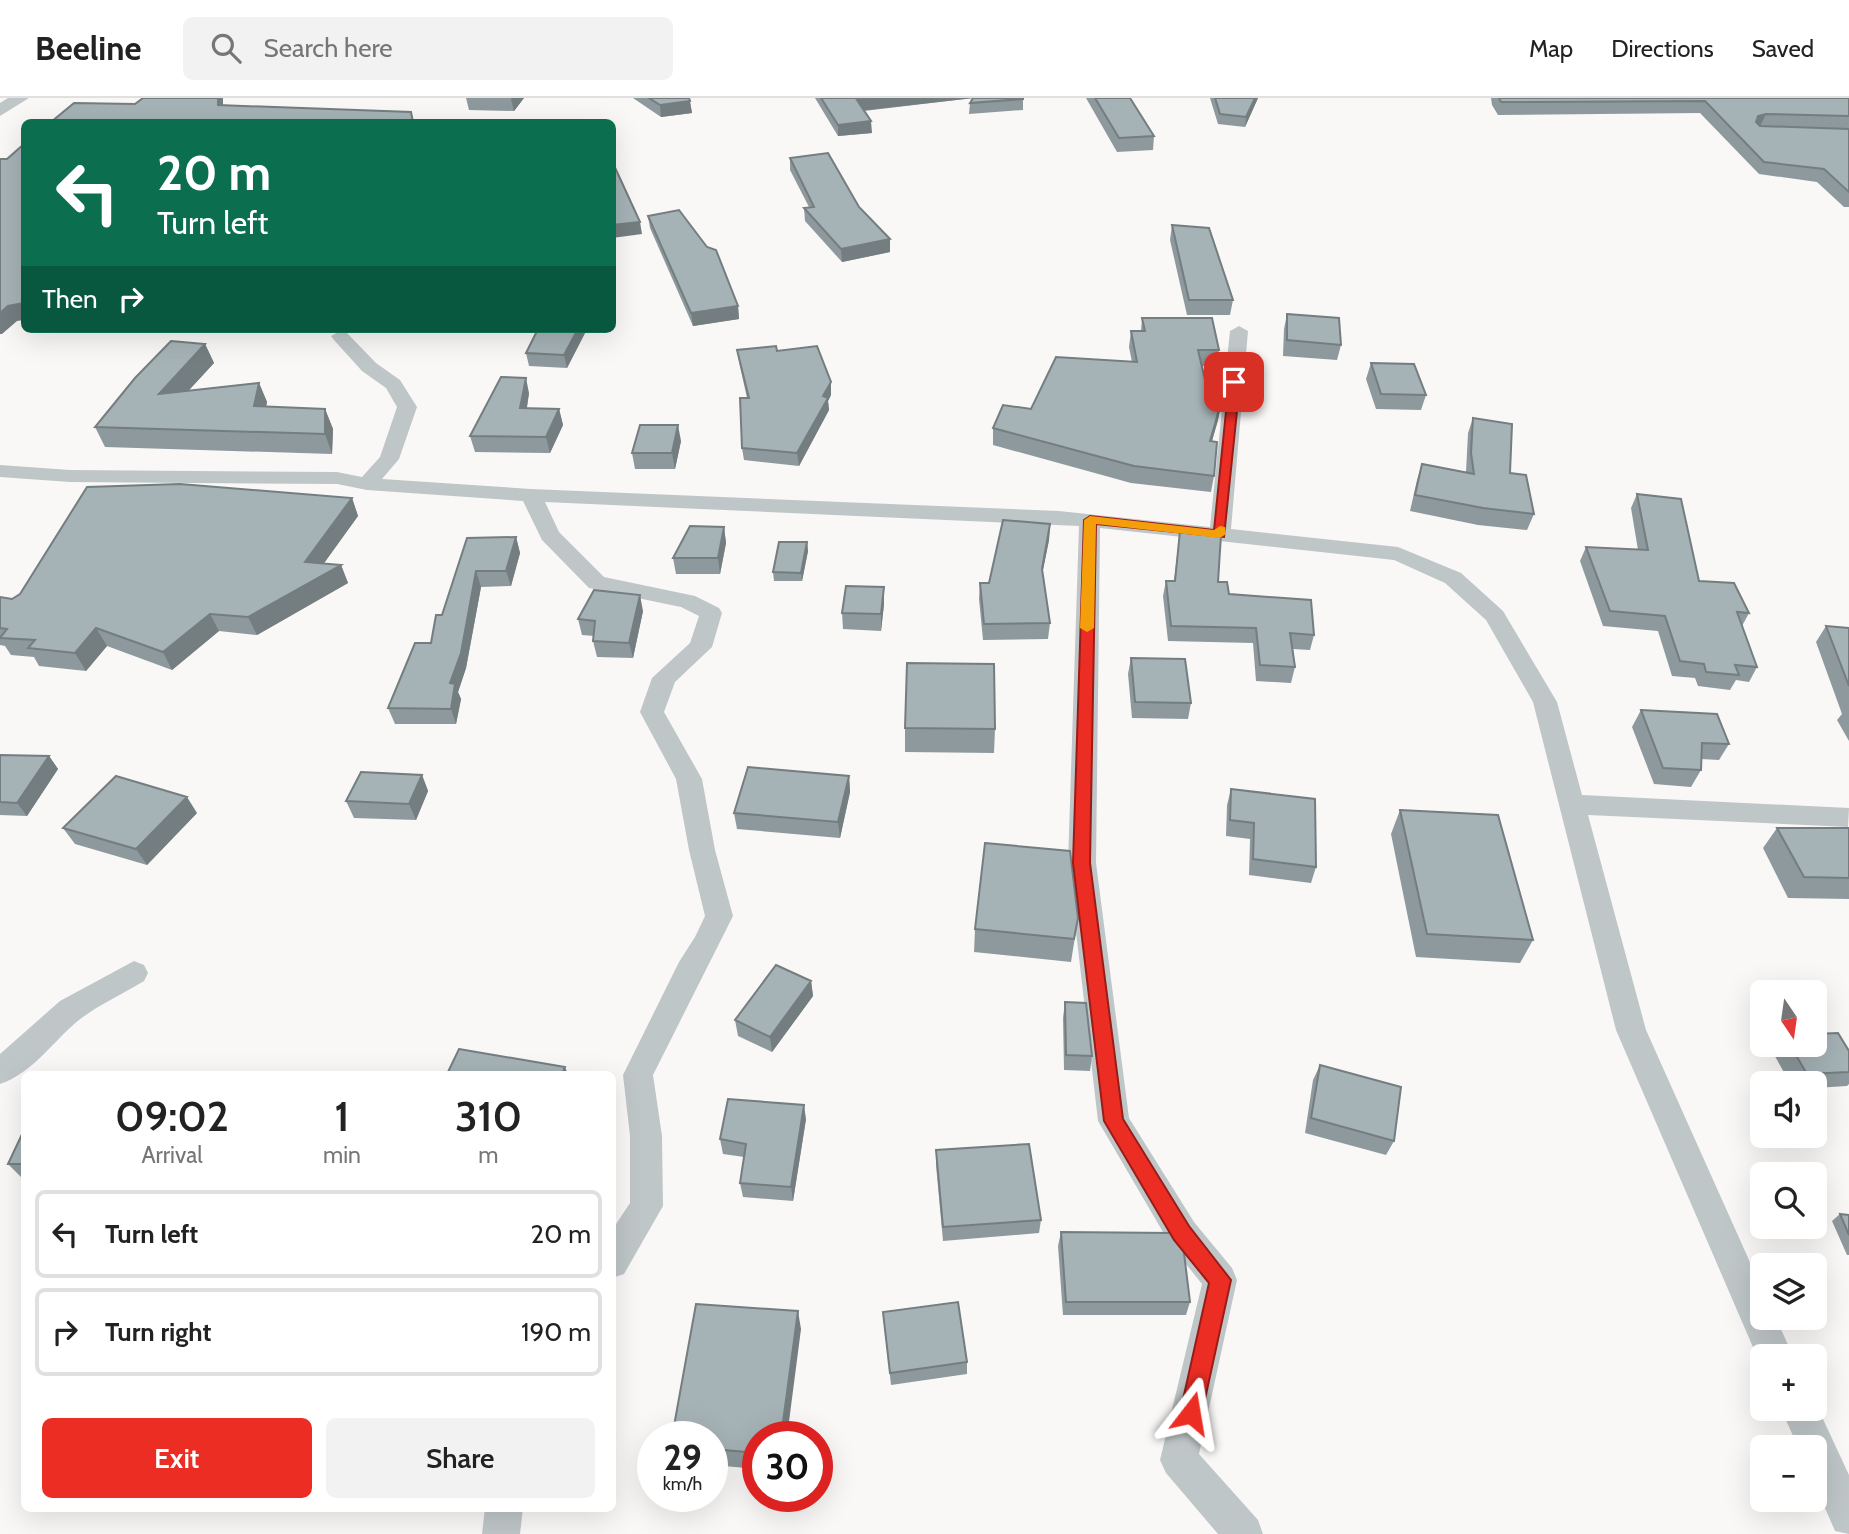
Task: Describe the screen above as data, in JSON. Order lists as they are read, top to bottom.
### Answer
{
  "north": "bottom",
  "page": {
    "header": "Beeline",
    "search": "Search here",
    "nav": ["Map", "Directions", "Saved"],
    "turn": ["20 m", "Turn left"],
    "then": "Then",
    "map_buttons": ["+", "−"],
    "eta": [
      "09:02",
      "Arrival",
      "1",
      "min",
      "310",
      "m"
    ],
    "list": [
      {
        "name": "Turn left",
        "value": "20 m"
      },
      {
        "name": "Turn right",
        "value": "190 m"
      }
    ],
    "buttons": ["Exit", "Share"],
    "speed": "29 km/h",
    "limit": "30"
  }
}
